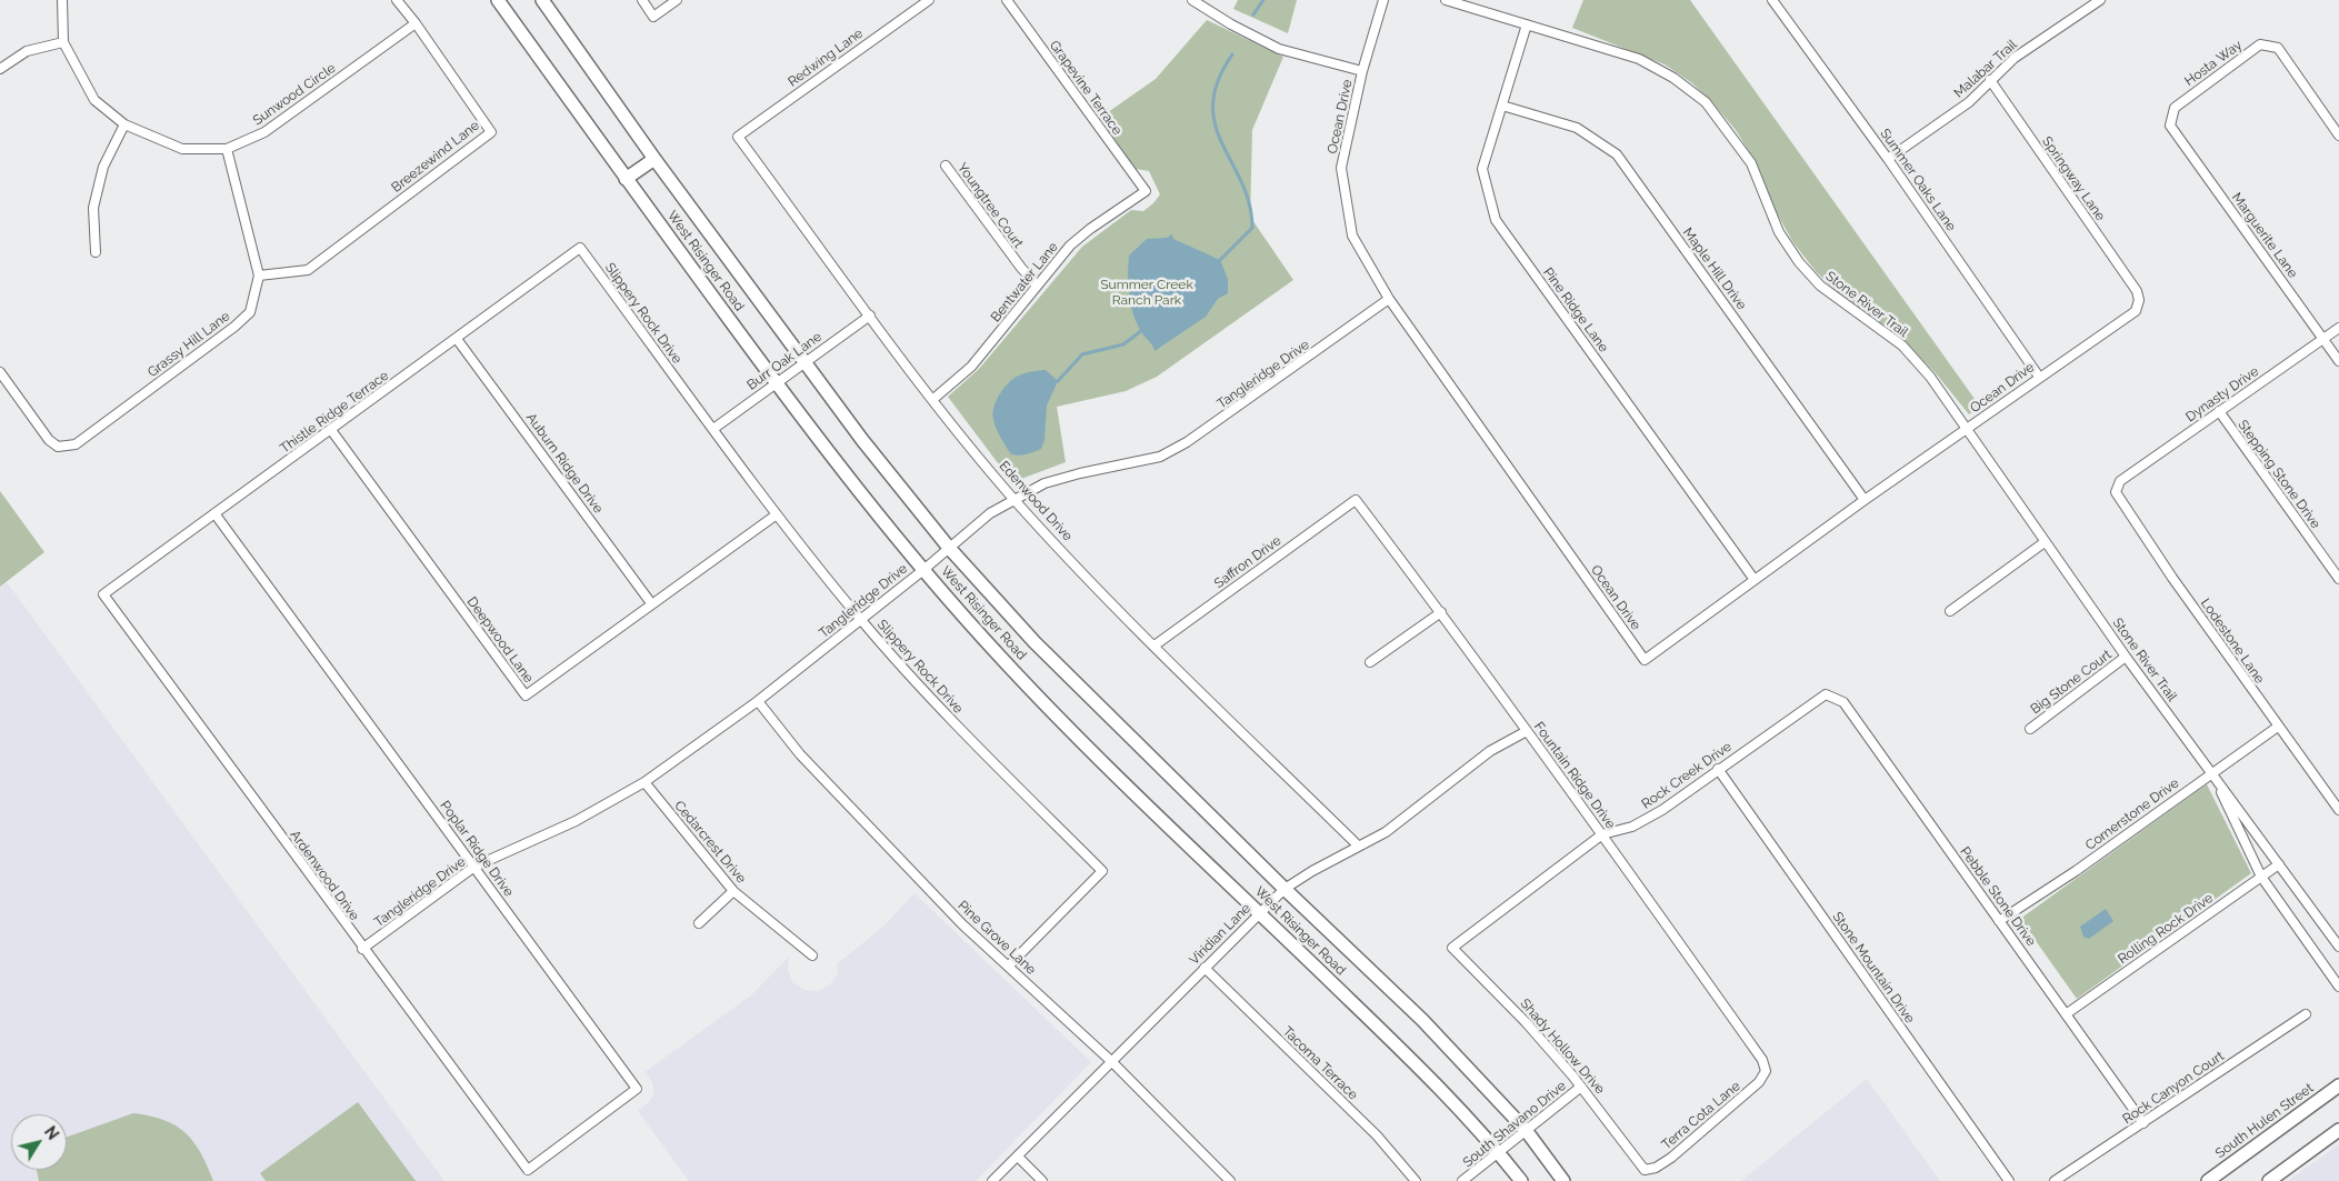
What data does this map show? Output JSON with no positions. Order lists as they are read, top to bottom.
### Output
{
  "streets": {
    "main road": ["West Risinger Road", "South Hulen Street"],
    "street": [
      "Redwing Lane",
      "Hosta Way",
      "Malabar Trail",
      "Grapevine Terrace",
      "Sunwood Circle",
      "Ocean Drive",
      "Breezewind Lane",
      "Springway Lane",
      "Summer Oaks Lane",
      "Youngtree Court",
      "Marguerite Lane",
      "Maple Hill Drive",
      "Bentwater Lane",
      "Stone River Trail",
      "Pine Ridge Lane",
      "Slippery Rock Drive",
      "Grassy Hill Lane",
      "Burr Oak Lane",
      "Tangleridge Drive",
      "Dynasty Drive",
      "Thistle Ridge Terrace",
      "Auburn Ridge Drive",
      "Stepping Stone Drive",
      "Edenwood Drive",
      "Saffron Drive",
      "Deepwood Lane",
      "Lodestone Lane",
      "Big Stone Court",
      "Fountain Ridge Drive",
      "Rock Creek Drive",
      "Cornerstone Drive",
      "Cedarcrest Drive",
      "Poplar Ridge Drive",
      "Ardenwood Drive",
      "Pebble Stone Drive",
      "Rolling Rock Drive",
      "Viridian Lane",
      "Pine Grove Lane",
      "Stone Mountain Drive",
      "Shady Hollow Drive",
      "Tacoma Terrace",
      "Rock Canyon Court",
      "Terra Cota Lane",
      "South Shavano Drive"
    ]
  },
  "crossings": [
    ["Redwing Lane", "Edenwood Drive"],
    ["Hosta Way", "Marguerite Lane"],
    ["Malabar Trail", "Springway Lane"],
    ["Malabar Trail", "Summer Oaks Lane"],
    ["Grapevine Terrace", "Bentwater Lane"],
    ["Sunwood Circle", "Breezewind Lane"],
    ["Sunwood Circle", "Grassy Hill Lane"],
    ["Ocean Drive", "Springway Lane"],
    ["Ocean Drive", "Summer Oaks Lane"],
    ["Ocean Drive", "Maple Hill Drive"],
    ["Ocean Drive", "Stone River Trail"],
    ["Ocean Drive", "Pine Ridge Lane"],
    ["Ocean Drive", "Tangleridge Drive"],
    ["Breezewind Lane", "Grassy Hill Lane"],
    ["Youngtree Court", "Bentwater Lane"],
    ["Marguerite Lane", "Dynasty Drive"],
    ["West Risinger Road", "Burr Oak Lane"],
    ["West Risinger Road", "Tangleridge Drive"],
    ["West Risinger Road", "Viridian Lane"],
    ["West Risinger Road", "South Shavano Drive"],
    ["Maple Hill Drive", "Pine Ridge Lane"],
    ["Bentwater Lane", "Edenwood Drive"],
    ["Stone River Trail", "Pine Ridge Lane"],
    ["Stone River Trail", "Big Stone Court"],
    ["Stone River Trail", "Cornerstone Drive"],
    ["Stone River Trail", "Rolling Rock Drive"],
    ["Slippery Rock Drive", "Burr Oak Lane"],
    ["Slippery Rock Drive", "Tangleridge Drive"],
    ["Slippery Rock Drive", "Thistle Ridge Terrace"],
    ["Slippery Rock Drive", "Deepwood Lane"],
    ["Slippery Rock Drive", "Pine Grove Lane"],
    ["Burr Oak Lane", "Edenwood Drive"],
    ["Tangleridge Drive", "Edenwood Drive"],
    ["Tangleridge Drive", "Cedarcrest Drive"],
    ["Tangleridge Drive", "Poplar Ridge Drive"],
    ["Tangleridge Drive", "Ardenwood Drive"],
    ["Tangleridge Drive", "Pine Grove Lane"],
    ["Dynasty Drive", "Stepping Stone Drive"],
    ["Dynasty Drive", "Lodestone Lane"],
    ["Thistle Ridge Terrace", "Auburn Ridge Drive"],
    ["Thistle Ridge Terrace", "Deepwood Lane"],
    ["Thistle Ridge Terrace", "Poplar Ridge Drive"],
    ["Thistle Ridge Terrace", "Ardenwood Drive"],
    ["Auburn Ridge Drive", "Deepwood Lane"],
    ["Edenwood Drive", "Saffron Drive"],
    ["Edenwood Drive", "Viridian Lane"],
    ["Saffron Drive", "Fountain Ridge Drive"],
    ["Lodestone Lane", "Cornerstone Drive"],
    ["Fountain Ridge Drive", "Rock Creek Drive"],
    ["Fountain Ridge Drive", "Viridian Lane"],
    ["Fountain Ridge Drive", "Terra Cota Lane"],
    ["Rock Creek Drive", "Pebble Stone Drive"],
    ["Rock Creek Drive", "Stone Mountain Drive"],
    ["Rock Creek Drive", "Shady Hollow Drive"],
    ["Cornerstone Drive", "Pebble Stone Drive"],
    ["Poplar Ridge Drive", "Ardenwood Drive"],
    ["Pebble Stone Drive", "Rolling Rock Drive"],
    ["Pebble Stone Drive", "Rock Canyon Court"],
    ["Viridian Lane", "Pine Grove Lane"],
    ["Viridian Lane", "Tacoma Terrace"],
    ["Shady Hollow Drive", "Terra Cota Lane"],
    ["Shady Hollow Drive", "South Shavano Drive"]
  ],
  "parks": ["Summer Creek Ranch Park"],
  "north": "top right"
}
